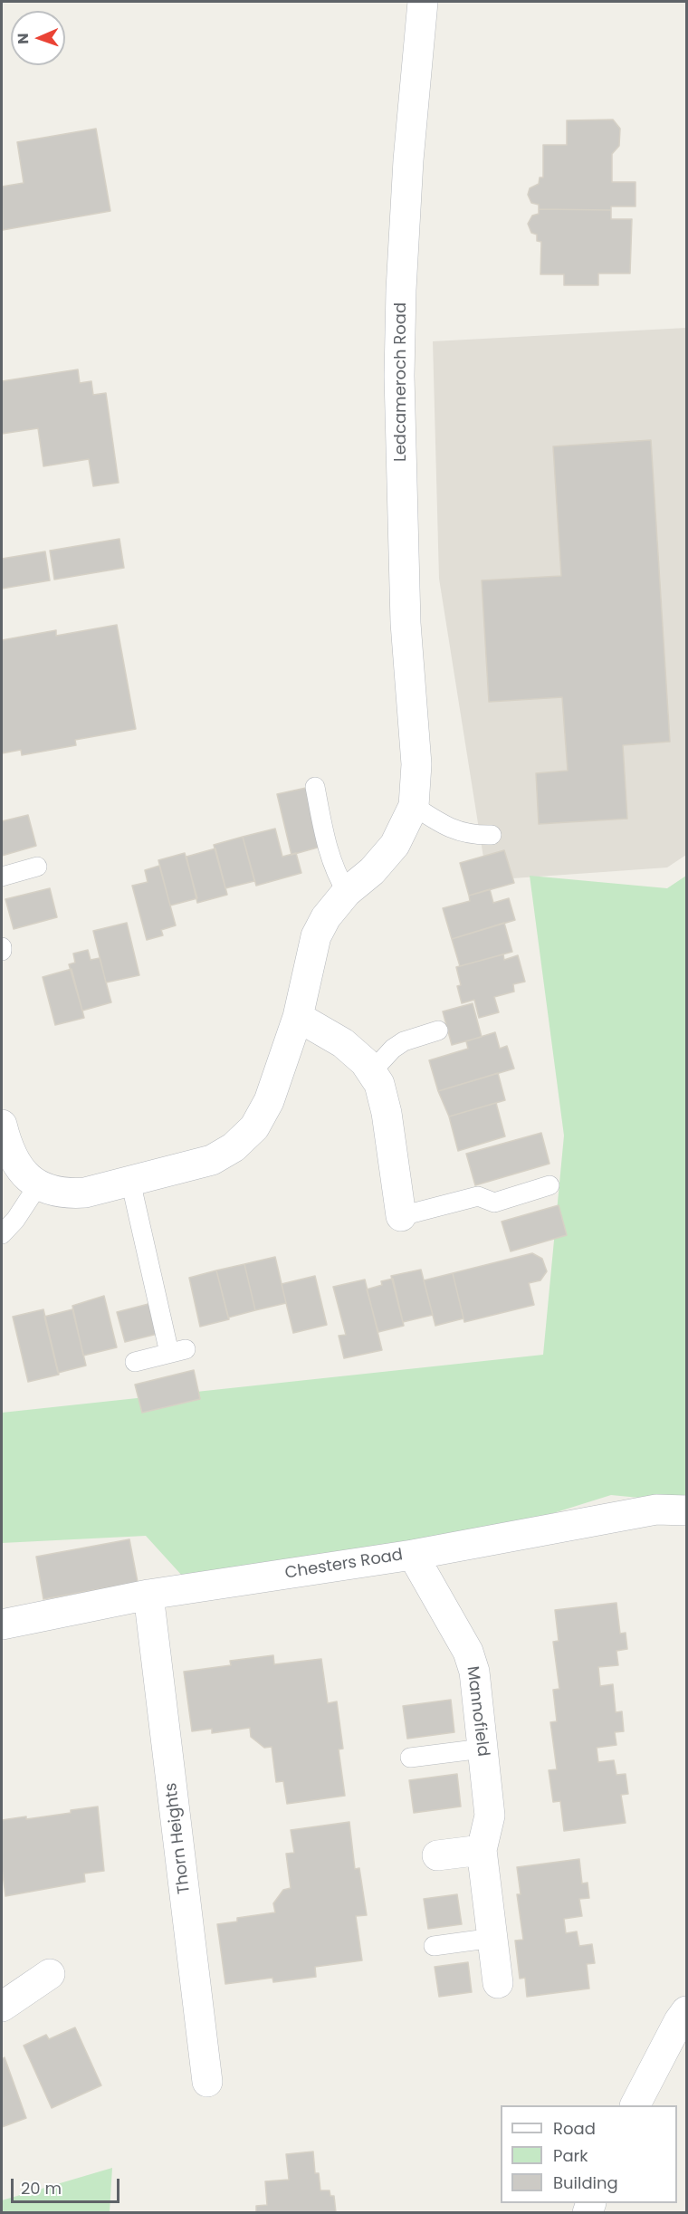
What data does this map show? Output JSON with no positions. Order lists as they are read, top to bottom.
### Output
{
  "streets": {
    "street": [
      "Ledcameroch Road",
      "Chesters Road",
      "Mannofield",
      "Thorn Heights"
    ]
  },
  "crossings": [
    ["Chesters Road", "Mannofield"],
    ["Chesters Road", "Thorn Heights"]
  ],
  "legend": ["Road", "Park", "Building"],
  "scale_bar": "20 m",
  "north": "left"
}
